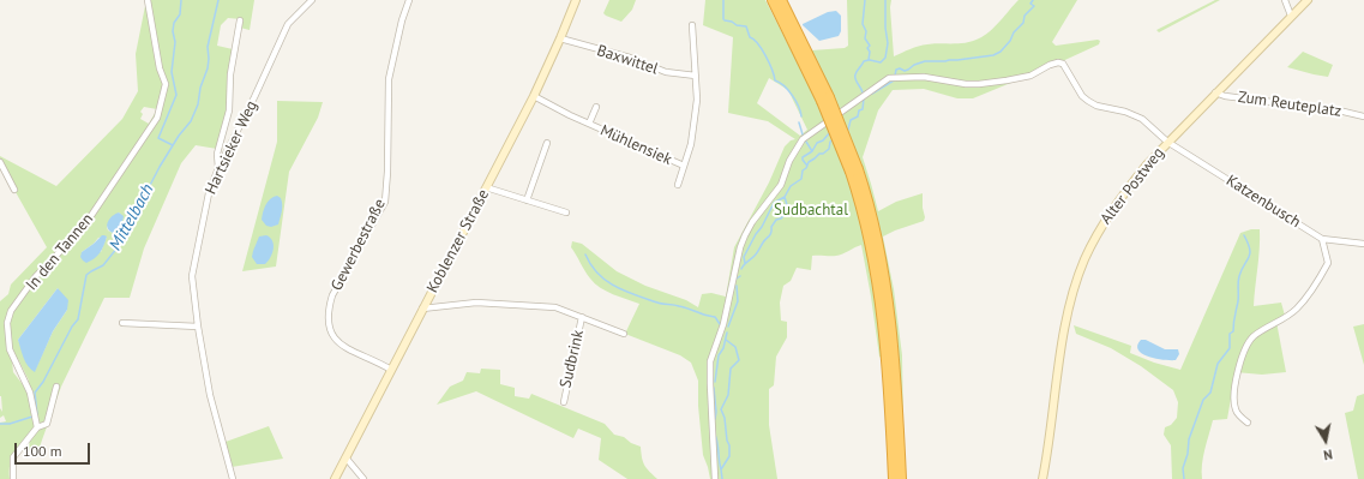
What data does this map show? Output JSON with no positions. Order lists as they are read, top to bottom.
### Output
{
  "streets": {
    "street": [
      "Baxwittel",
      "Zum Reuteplatz",
      "Mühlensiek",
      "Hartsieker Weg",
      "Alter Postweg",
      "Katzenbusch",
      "Koblenzer Straße",
      "Gewerbestraße",
      "In den Tannen",
      "Sudbrink"
    ]
  },
  "crossings": [
    ["Baxwittel", "Mühlensiek"],
    ["Baxwittel", "Koblenzer Straße"],
    ["Zum Reuteplatz", "Alter Postweg"],
    ["Mühlensiek", "Koblenzer Straße"],
    ["Alter Postweg", "Katzenbusch"],
    ["Koblenzer Straße", "Gewerbestraße"]
  ],
  "water": ["Mittelbach"],
  "parks": ["Sudbachtal"],
  "scale_bar": "100 m",
  "north": "bottom"
}
